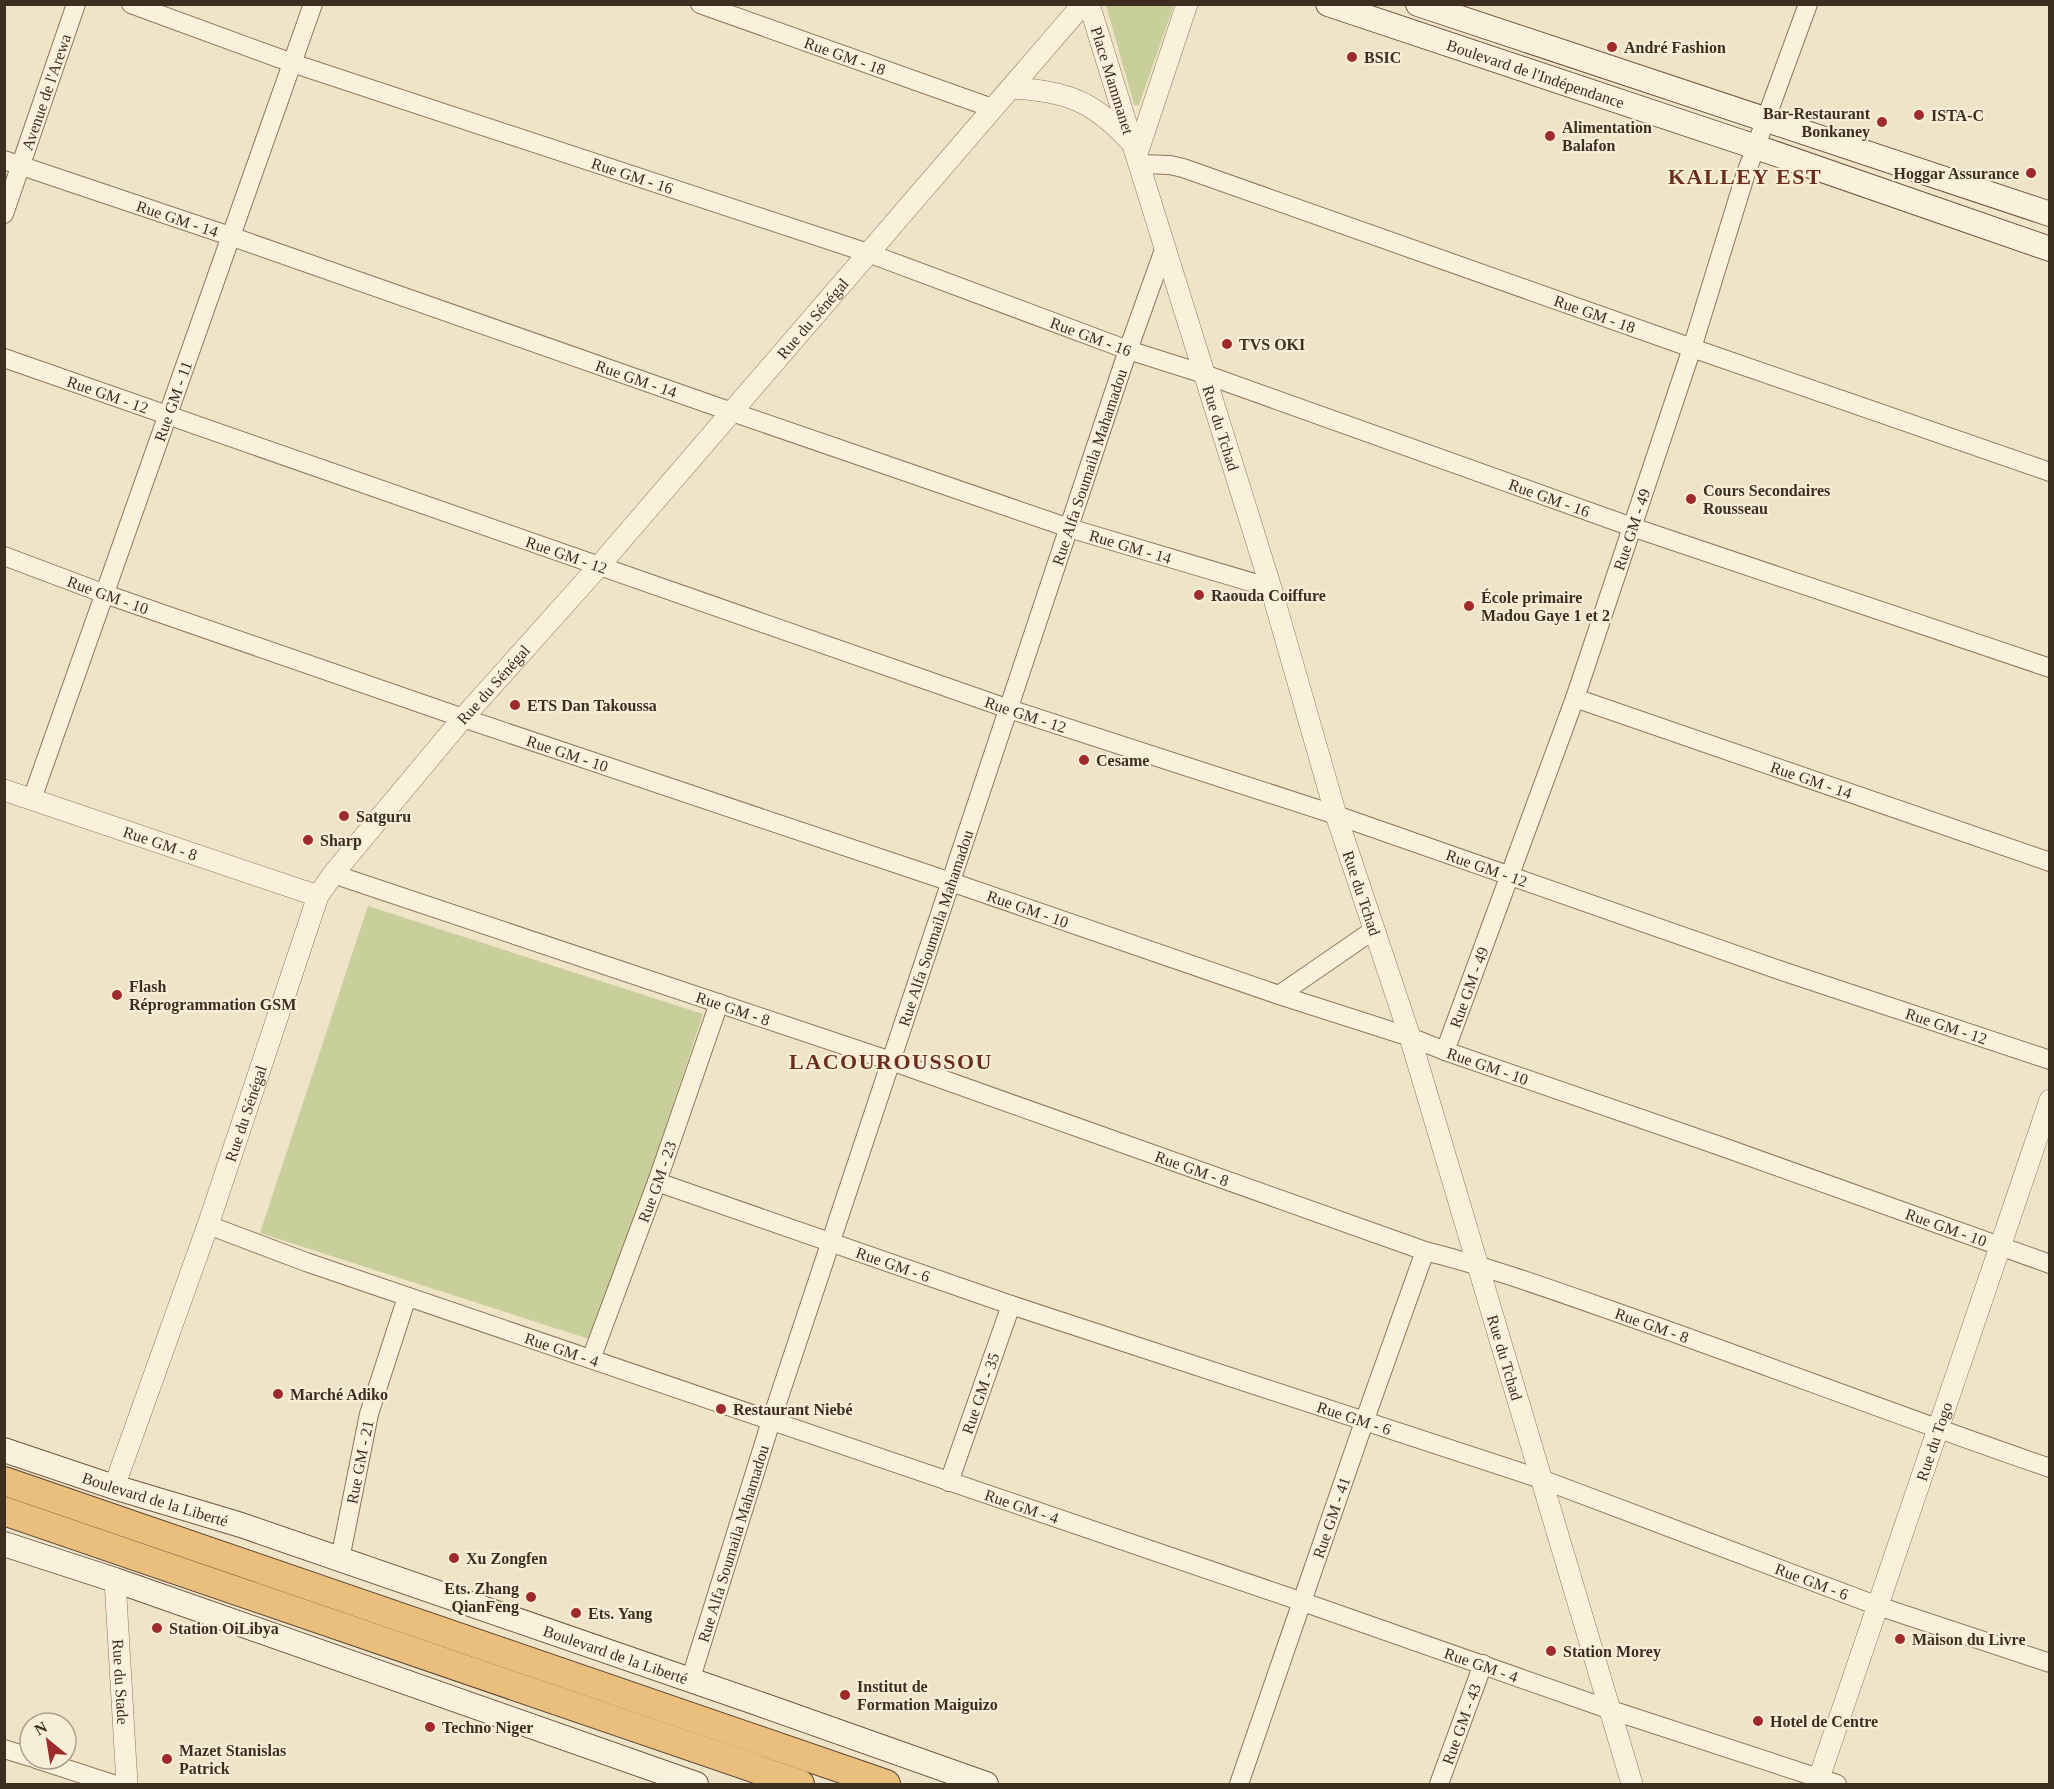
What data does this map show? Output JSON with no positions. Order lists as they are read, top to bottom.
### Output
{
  "streets": {
    "highway": ["Boulevard de la Liberté"],
    "main road": ["Boulevard de l'Indépendance"],
    "street": [
      "Rue GM - 18",
      "Place Mammanet",
      "Avenue de l'Arewa",
      "Rue GM - 16",
      "Rue GM - 14",
      "Rue du Sénégal",
      "Rue GM - 12",
      "Rue GM - 11",
      "Rue du Tchad",
      "Rue Alfa Soumaila Mahamadou",
      "Rue GM - 49",
      "Rue GM - 10",
      "Rue GM - 8",
      "Rue GM - 23",
      "Rue GM - 6",
      "Rue GM - 4",
      "Rue GM - 35",
      "Rue du Togo",
      "Rue GM - 21",
      "Rue GM - 41",
      "Rue du Stade",
      "Rue GM - 43"
    ]
  },
  "crossings": [
    ["Rue GM - 18", "Place Mammanet"],
    ["Rue GM - 18", "Rue du Sénégal"],
    ["Rue GM - 18", "Rue du Tchad"],
    ["Rue GM - 18", "Rue GM - 49"],
    ["Boulevard de l'Indépendance", "Rue GM - 49"],
    ["Place Mammanet", "Rue du Tchad"],
    ["Avenue de l'Arewa", "Rue GM - 14"],
    ["Rue GM - 16", "Rue du Sénégal"],
    ["Rue GM - 16", "Rue GM - 11"],
    ["Rue GM - 16", "Rue du Tchad"],
    ["Rue GM - 16", "Rue Alfa Soumaila Mahamadou"],
    ["Rue GM - 16", "Rue GM - 49"],
    ["Rue GM - 14", "Rue du Sénégal"],
    ["Rue GM - 14", "Rue GM - 11"],
    ["Rue GM - 14", "Rue du Tchad"],
    ["Rue GM - 14", "Rue Alfa Soumaila Mahamadou"],
    ["Rue GM - 14", "Rue GM - 49"],
    ["Rue du Sénégal", "Rue GM - 12"],
    ["Rue du Sénégal", "Rue GM - 10"],
    ["Rue du Sénégal", "Rue GM - 8"],
    ["Rue du Sénégal", "Rue GM - 4"],
    ["Rue du Sénégal", "Boulevard de la Liberté"],
    ["Rue GM - 12", "Rue GM - 11"],
    ["Rue GM - 12", "Rue du Tchad"],
    ["Rue GM - 12", "Rue Alfa Soumaila Mahamadou"],
    ["Rue GM - 12", "Rue GM - 49"],
    ["Rue GM - 11", "Rue GM - 10"],
    ["Rue GM - 11", "Rue GM - 8"],
    ["Rue du Tchad", "Rue Alfa Soumaila Mahamadou"],
    ["Rue du Tchad", "Rue GM - 10"],
    ["Rue du Tchad", "Rue GM - 8"],
    ["Rue du Tchad", "Rue GM - 6"],
    ["Rue du Tchad", "Rue GM - 4"],
    ["Rue Alfa Soumaila Mahamadou", "Rue GM - 10"],
    ["Rue Alfa Soumaila Mahamadou", "Rue GM - 8"],
    ["Rue Alfa Soumaila Mahamadou", "Rue GM - 6"],
    ["Rue Alfa Soumaila Mahamadou", "Rue GM - 4"],
    ["Rue Alfa Soumaila Mahamadou", "Boulevard de la Liberté"],
    ["Rue GM - 49", "Rue GM - 10"],
    ["Rue GM - 10", "Rue du Togo"],
    ["Rue GM - 8", "Rue GM - 23"],
    ["Rue GM - 8", "Rue du Togo"],
    ["Rue GM - 8", "Rue GM - 41"],
    ["Rue GM - 23", "Rue GM - 6"],
    ["Rue GM - 23", "Rue GM - 4"],
    ["Rue GM - 6", "Rue GM - 35"],
    ["Rue GM - 6", "Rue du Togo"],
    ["Rue GM - 6", "Rue GM - 41"],
    ["Rue GM - 4", "Rue GM - 35"],
    ["Rue GM - 4", "Rue du Togo"],
    ["Rue GM - 4", "Rue GM - 21"],
    ["Rue GM - 4", "Rue GM - 41"],
    ["Rue GM - 4", "Rue GM - 43"],
    ["Rue GM - 21", "Boulevard de la Liberté"]
  ],
  "districts": ["KALLEY EST", "LACOUROUSSOU"],
  "places": [
    "André Fashion",
    "BSIC",
    "ISTA-C",
    "Bar-Restaurant Bonkaney",
    "Alimentation Balafon",
    "Hoggar Assurance",
    "TVS OKI",
    "Cours Secondaires Rousseau",
    "Raouda Coiffure",
    "École primaire Madou Gaye 1 et 2",
    "ETS Dan Takoussa",
    "Cesame",
    "Satguru",
    "Sharp",
    "Flash Réprogrammation GSM",
    "Marché Adiko",
    "Restaurant Niebé",
    "Xu Zongfen",
    "Ets. Zhang QianFeng",
    "Ets. Yang",
    "Station OiLibya",
    "Maison du Livre",
    "Station Morey",
    "Institut de Formation Maiguizo",
    "Hotel de Centre",
    "Techno Niger",
    "Mazet Stanislas Patrick"
  ],
  "north": "top left"
}
